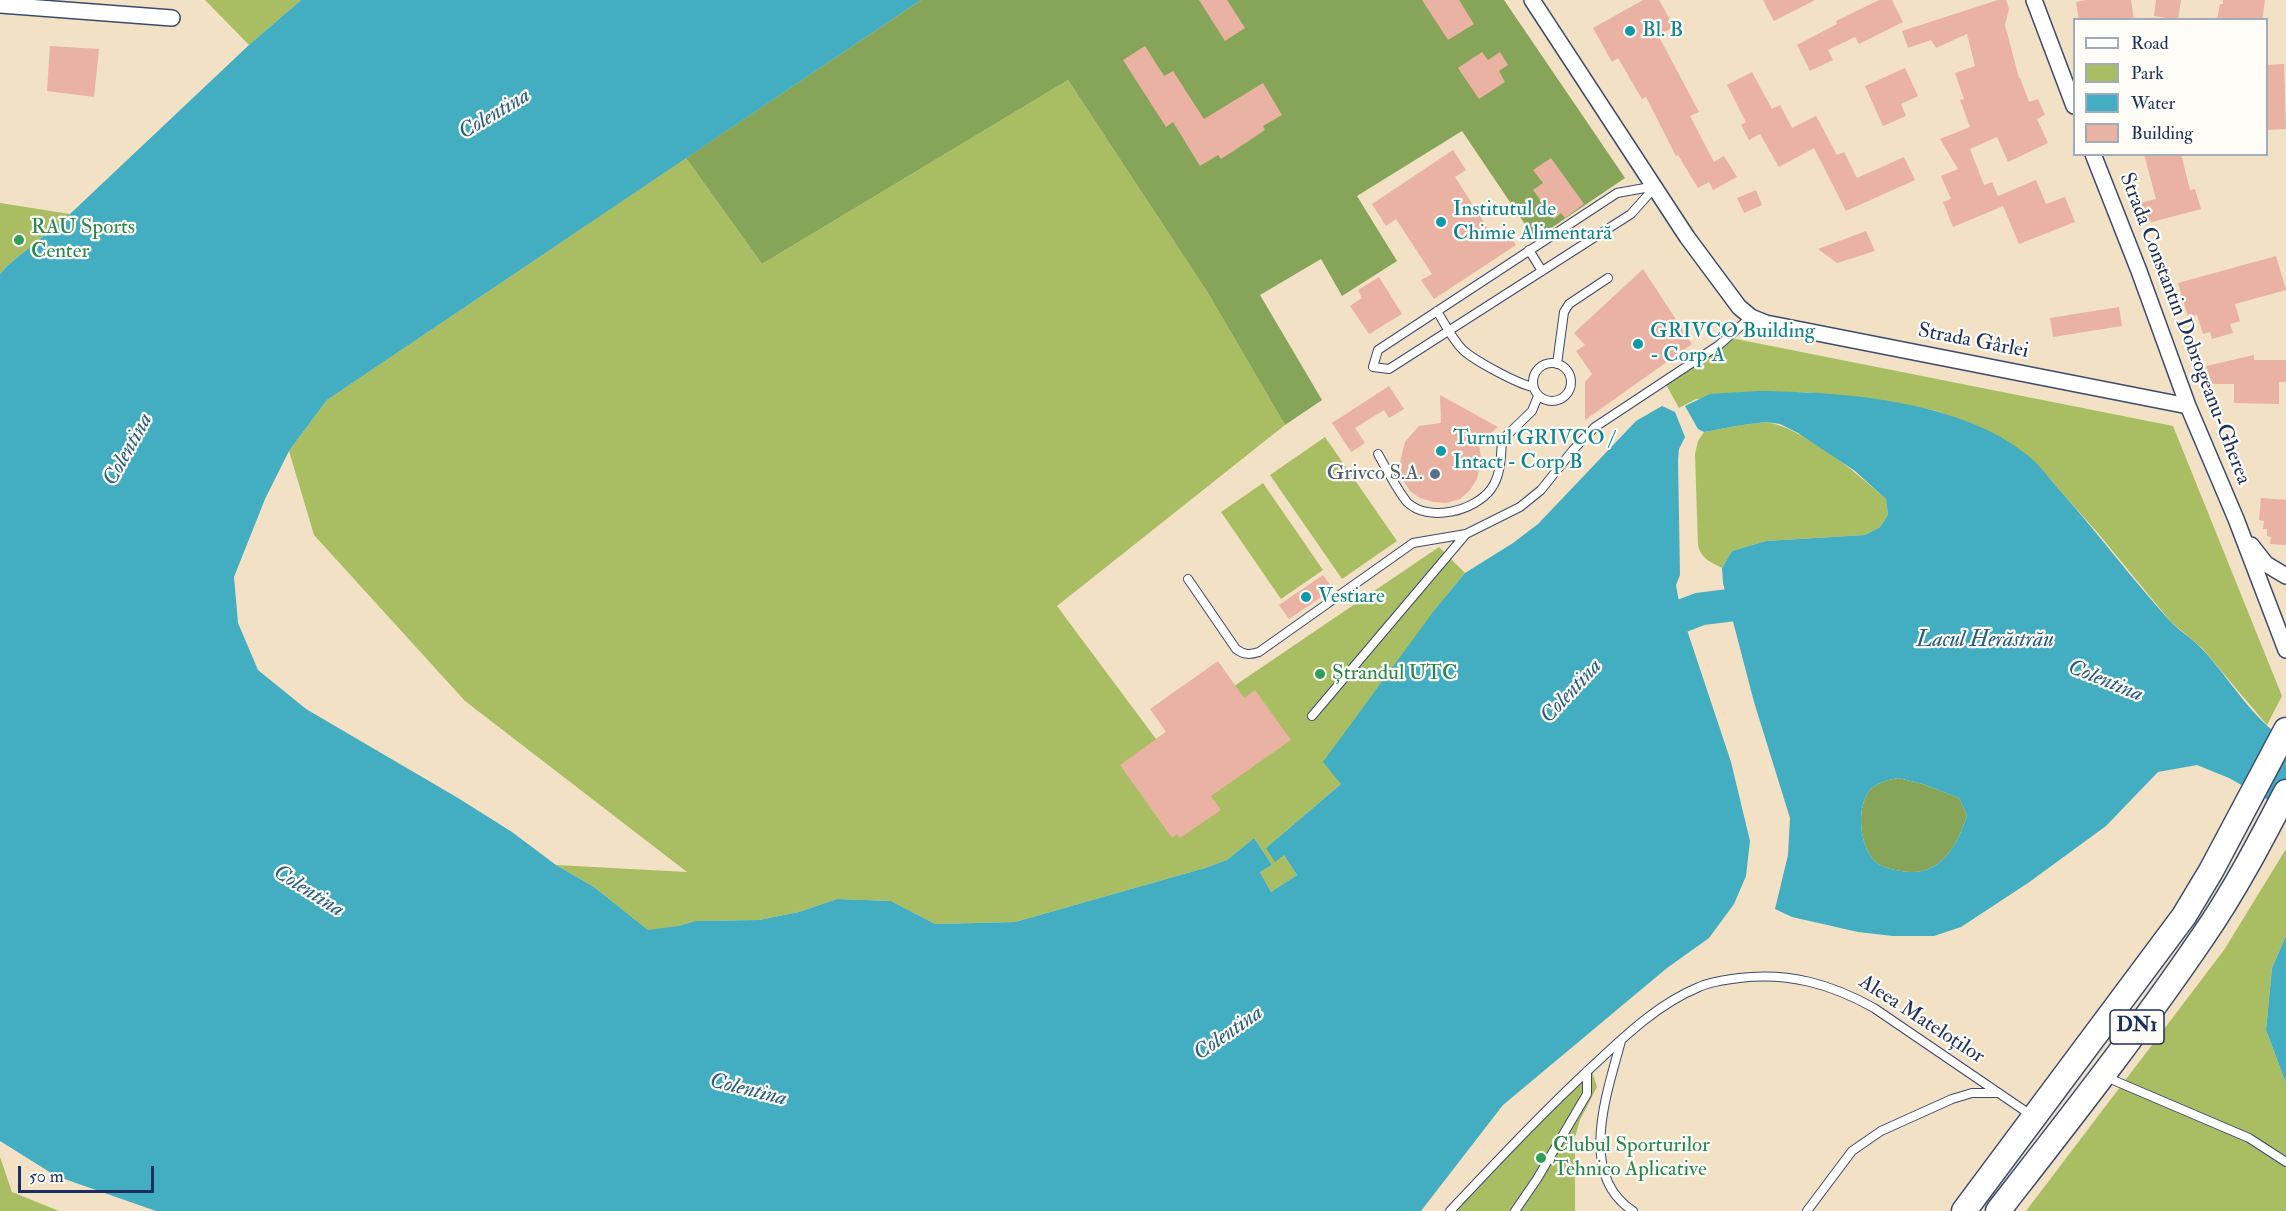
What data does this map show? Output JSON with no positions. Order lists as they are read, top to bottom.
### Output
{
  "streets": {
    "main road": ["DN1"],
    "street": ["Strada Constantin Dobrogeanu-Gherea", "Strada Gârlei"],
    "lane": ["Aleea Mateloților"]
  },
  "crossings": [
    ["Strada Constantin Dobrogeanu-Gherea", "Strada Gârlei"],
    ["Aleea Mateloților", "DN1"]
  ],
  "water": ["Colentina", "Lacul Herăstrău"],
  "places": [
    "Bl. B",
    "Institutul de Chimie Alimentară",
    "RAU Sports Center",
    "GRIVCO Building - Corp A",
    "Turnul GRIVCO / Intact - Corp B",
    "Grivco S.A.",
    "Vestiare",
    "Ștrandul UTC",
    "Clubul Sporturilor Tehnico Aplicative"
  ],
  "legend": [
    "Road",
    "Park",
    "Water",
    "Building"
  ],
  "scale_bar": "50 m"
}
